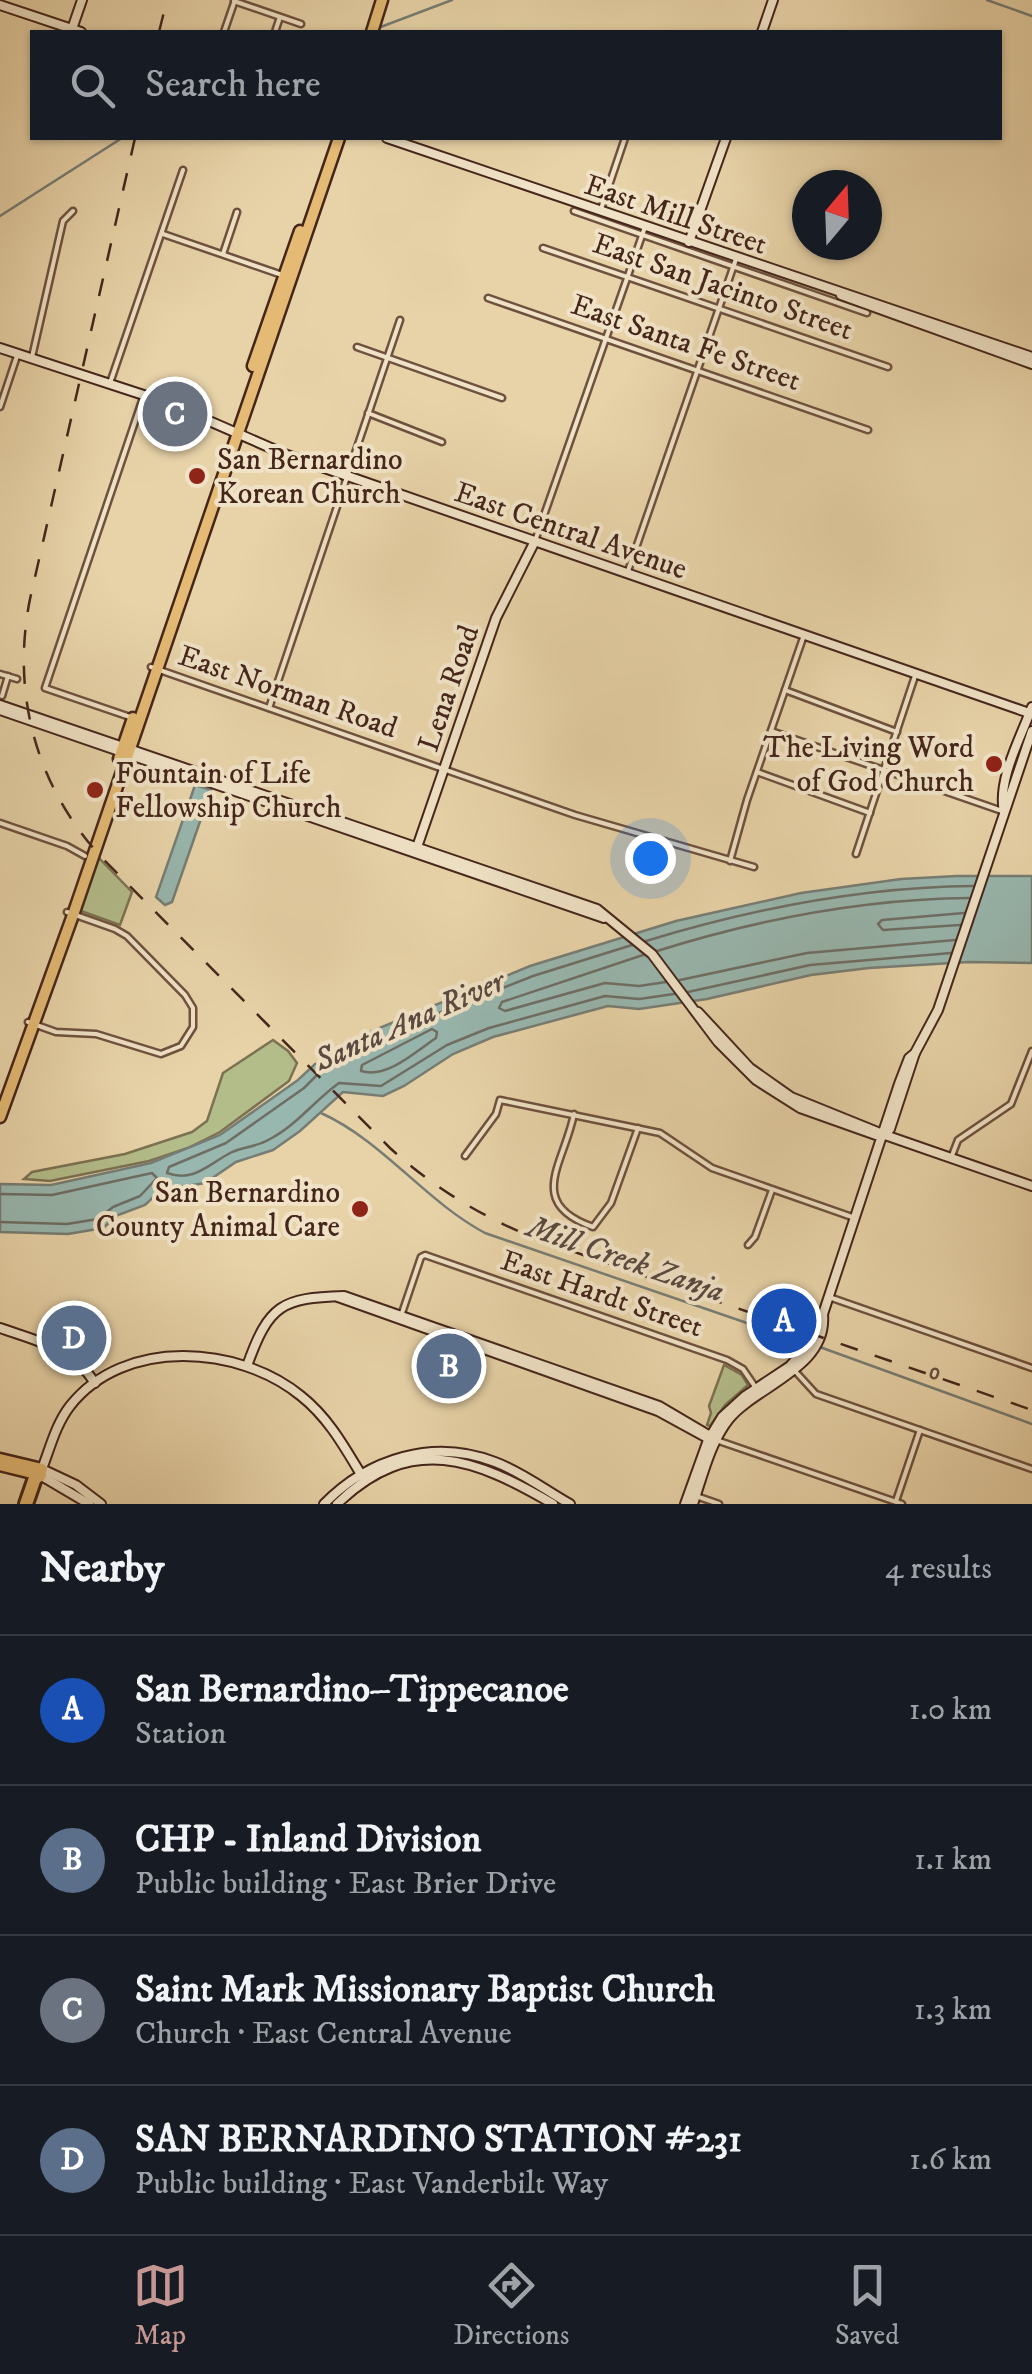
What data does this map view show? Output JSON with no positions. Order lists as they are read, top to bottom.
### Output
{
  "streets": {
    "main road": ["East Mill Street", "East Central Avenue", "Lena Road"],
    "street": [
      "East San Jacinto Street",
      "East Santa Fe Street",
      "East Norman Road",
      "East Hardt Street"
    ]
  },
  "crossings": [
    ["East Central Avenue", "Lena Road"],
    ["Lena Road", "East Norman Road"]
  ],
  "water": ["Santa Ana River", "Mill Creek Zanja"],
  "places": [
    "San Bernardino Korean Church",
    "The Living Word of God Church",
    "Fountain of Life Fellowship Church",
    "San Bernardino County Animal Care"
  ],
  "north": "top",
  "page": {
    "search": "Search here",
    "pins": [
      "C",
      "A",
      "D",
      "B"
    ],
    "heading": ["Nearby", "4 results"],
    "list": [
      {
        "mark": "A",
        "name": "San Bernardino–Tippecanoe",
        "note": "Station",
        "value": "1.0 km"
      },
      {
        "mark": "B",
        "name": "CHP - Inland Division",
        "note": "Public building · East Brier Drive",
        "value": "1.1 km"
      },
      {
        "mark": "C",
        "name": "Saint Mark Missionary Baptist Church",
        "note": "Church · East Central Avenue",
        "value": "1.3 km"
      },
      {
        "mark": "D",
        "name": "SAN BERNARDINO STATION #231",
        "note": "Public building · East Vanderbilt Way",
        "value": "1.6 km"
      }
    ],
    "nav": ["Map", "Directions", "Saved"]
  }
}
